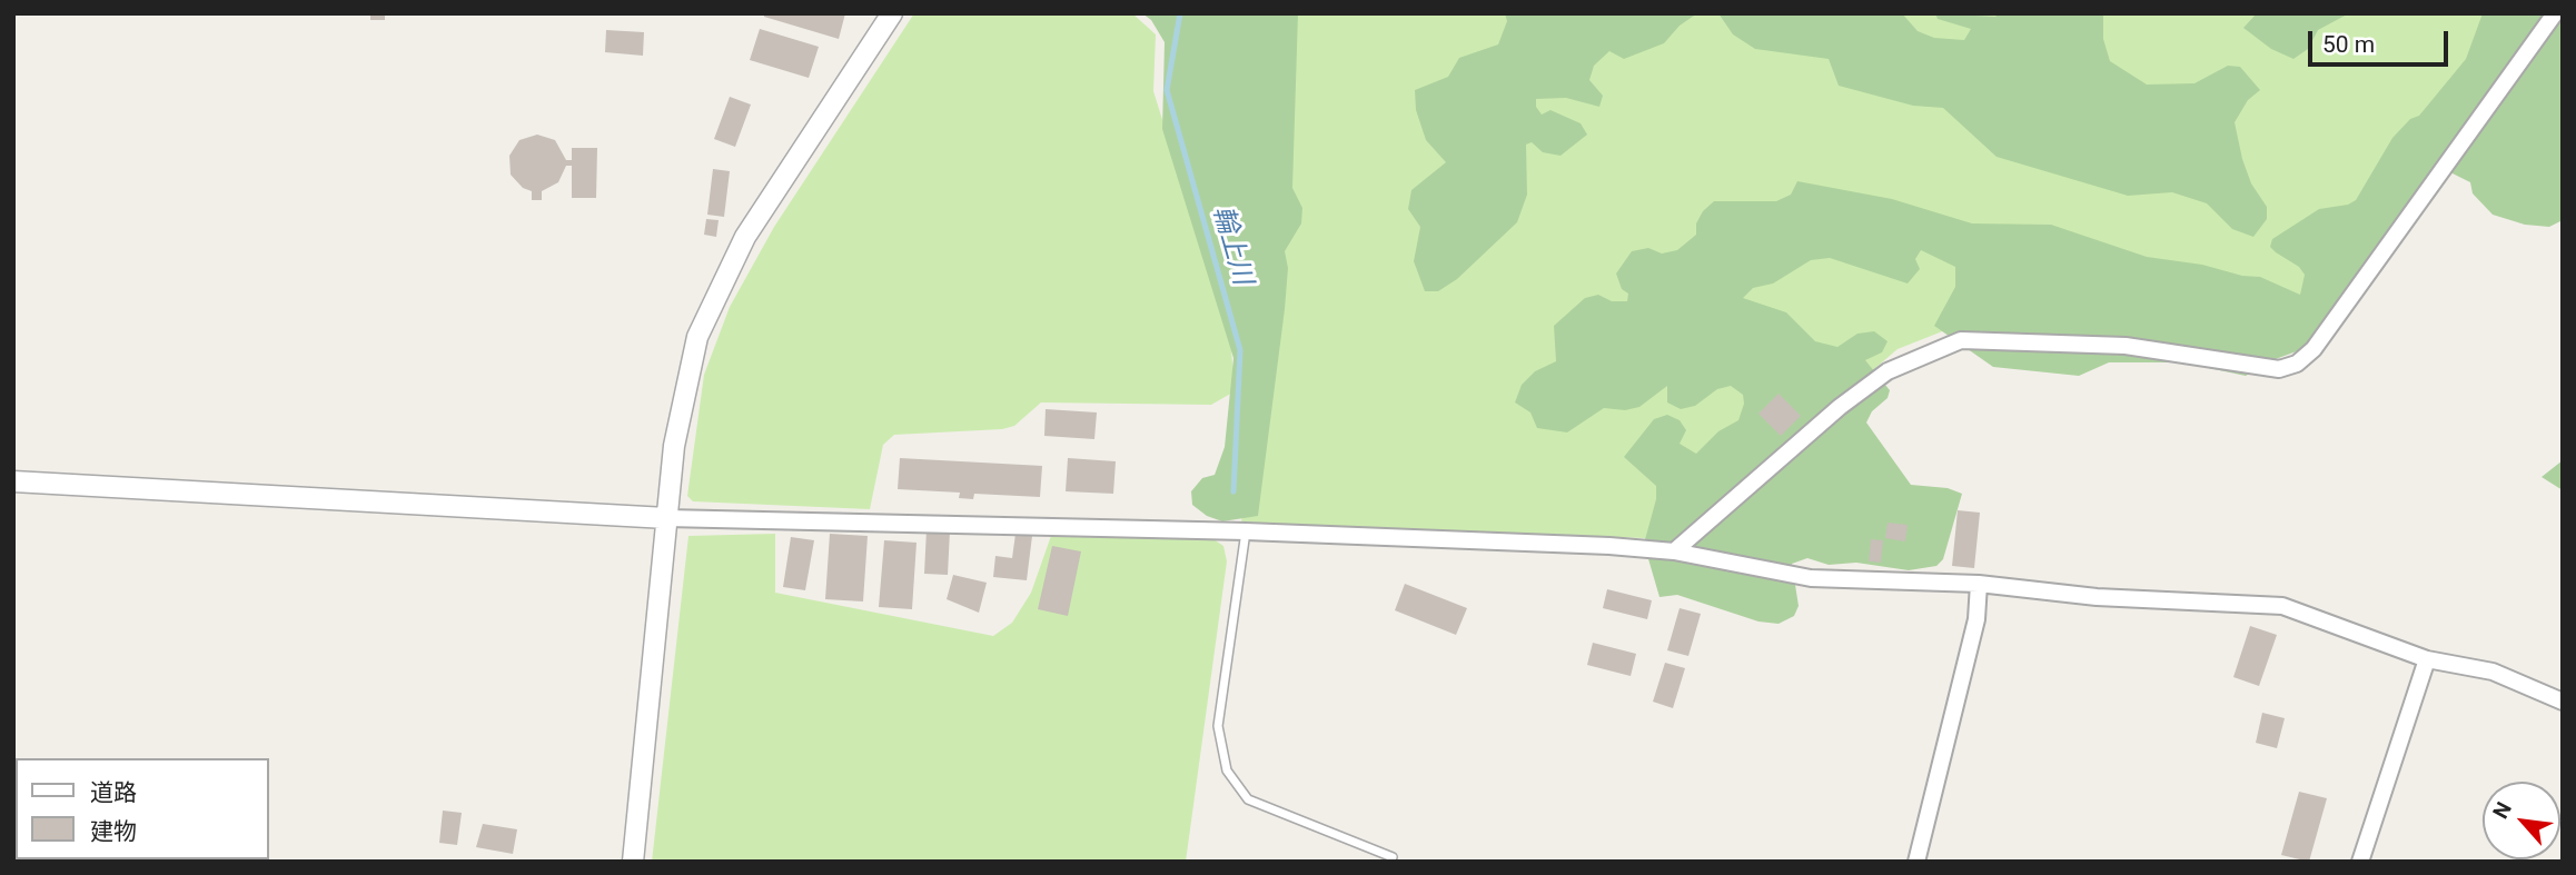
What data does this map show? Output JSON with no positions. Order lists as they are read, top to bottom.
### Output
{
  "water": ["輪上川"],
  "legend": ["道路", "建物"],
  "scale_bar": "50 m",
  "north": "top left"
}
